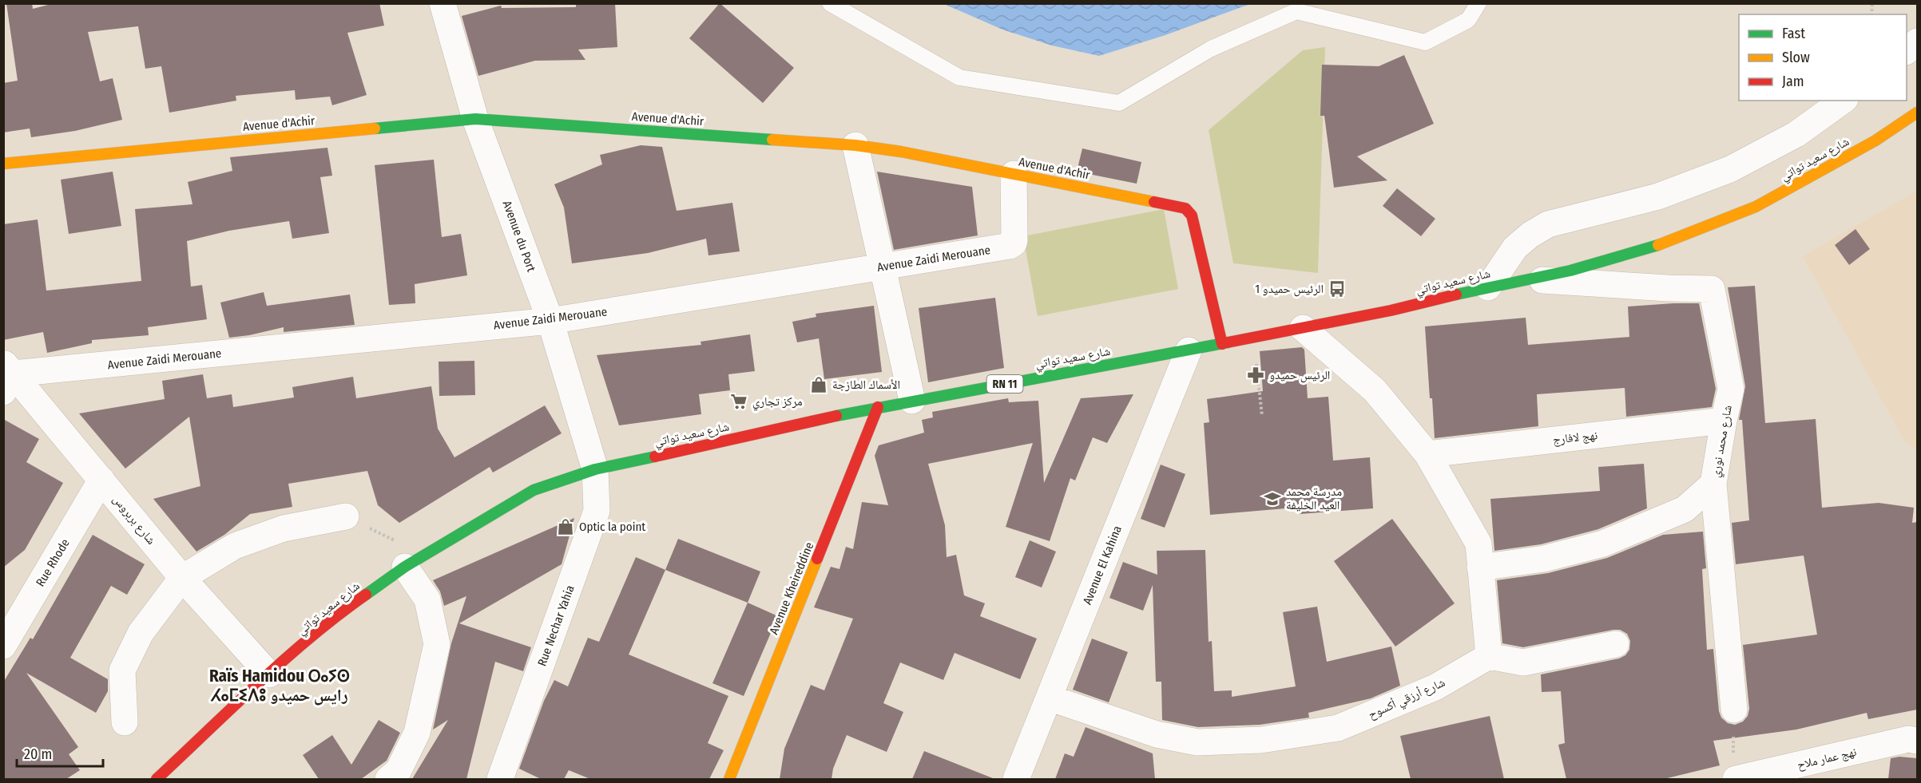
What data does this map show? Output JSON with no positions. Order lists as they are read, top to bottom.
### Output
{
  "streets": {
    "main road": [
      "Avenue d'Achir",
      "شارع سعيد تواتي",
      "RN 11",
      "Avenue Kheireddine"
    ],
    "street": [
      "Avenue du Port",
      "Avenue Zaidi Merouane",
      "نهج لافارج",
      "شارع محمد نوري",
      "شارع بربروس",
      "Rue Rhode",
      "Avenue El Kahina",
      "Rue Nechar Yahia",
      "شارع أرزقي أكسوح",
      "نهج عمار ملاح"
    ]
  },
  "crossings": [
    ["Avenue d'Achir", "شارع سعيد تواتي"],
    ["Avenue d'Achir", "Avenue du Port"],
    ["Avenue d'Achir", "Avenue Zaidi Merouane"],
    ["شارع سعيد تواتي", "Avenue du Port"],
    ["شارع سعيد تواتي", "شارع محمد نوري"],
    ["شارع سعيد تواتي", "شارع بربروس"],
    ["شارع سعيد تواتي", "Avenue El Kahina"],
    ["شارع سعيد تواتي", "Avenue Kheireddine"],
    ["شارع سعيد تواتي", "Rue Nechar Yahia"],
    ["Avenue du Port", "Avenue Zaidi Merouane"],
    ["Avenue du Port", "Rue Nechar Yahia"],
    ["Avenue Zaidi Merouane", "شارع بربروس"],
    ["نهج لافارج", "شارع محمد نوري"],
    ["شارع بربروس", "Rue Rhode"],
    ["Avenue El Kahina", "شارع أرزقي أكسوح"]
  ],
  "districts": ["Raïs Hamidou ⵔⴰⵢⵙ ⵃⴰⵎⵉⴷⵓ رایس حمیدو"],
  "places": {
    "bus stop": ["الرئيس حميدو 1"],
    "pharmacy": ["الرئيس حميدو"],
    "shop": ["الأسماك الطازجة", "Optic la point"],
    "supermarket": ["مركز تجاري"],
    "school or university": ["مدرسة محمد العيد الخليفة"]
  },
  "legend": ["Fast", "Slow", "Jam"],
  "scale_bar": "20 m"
}
